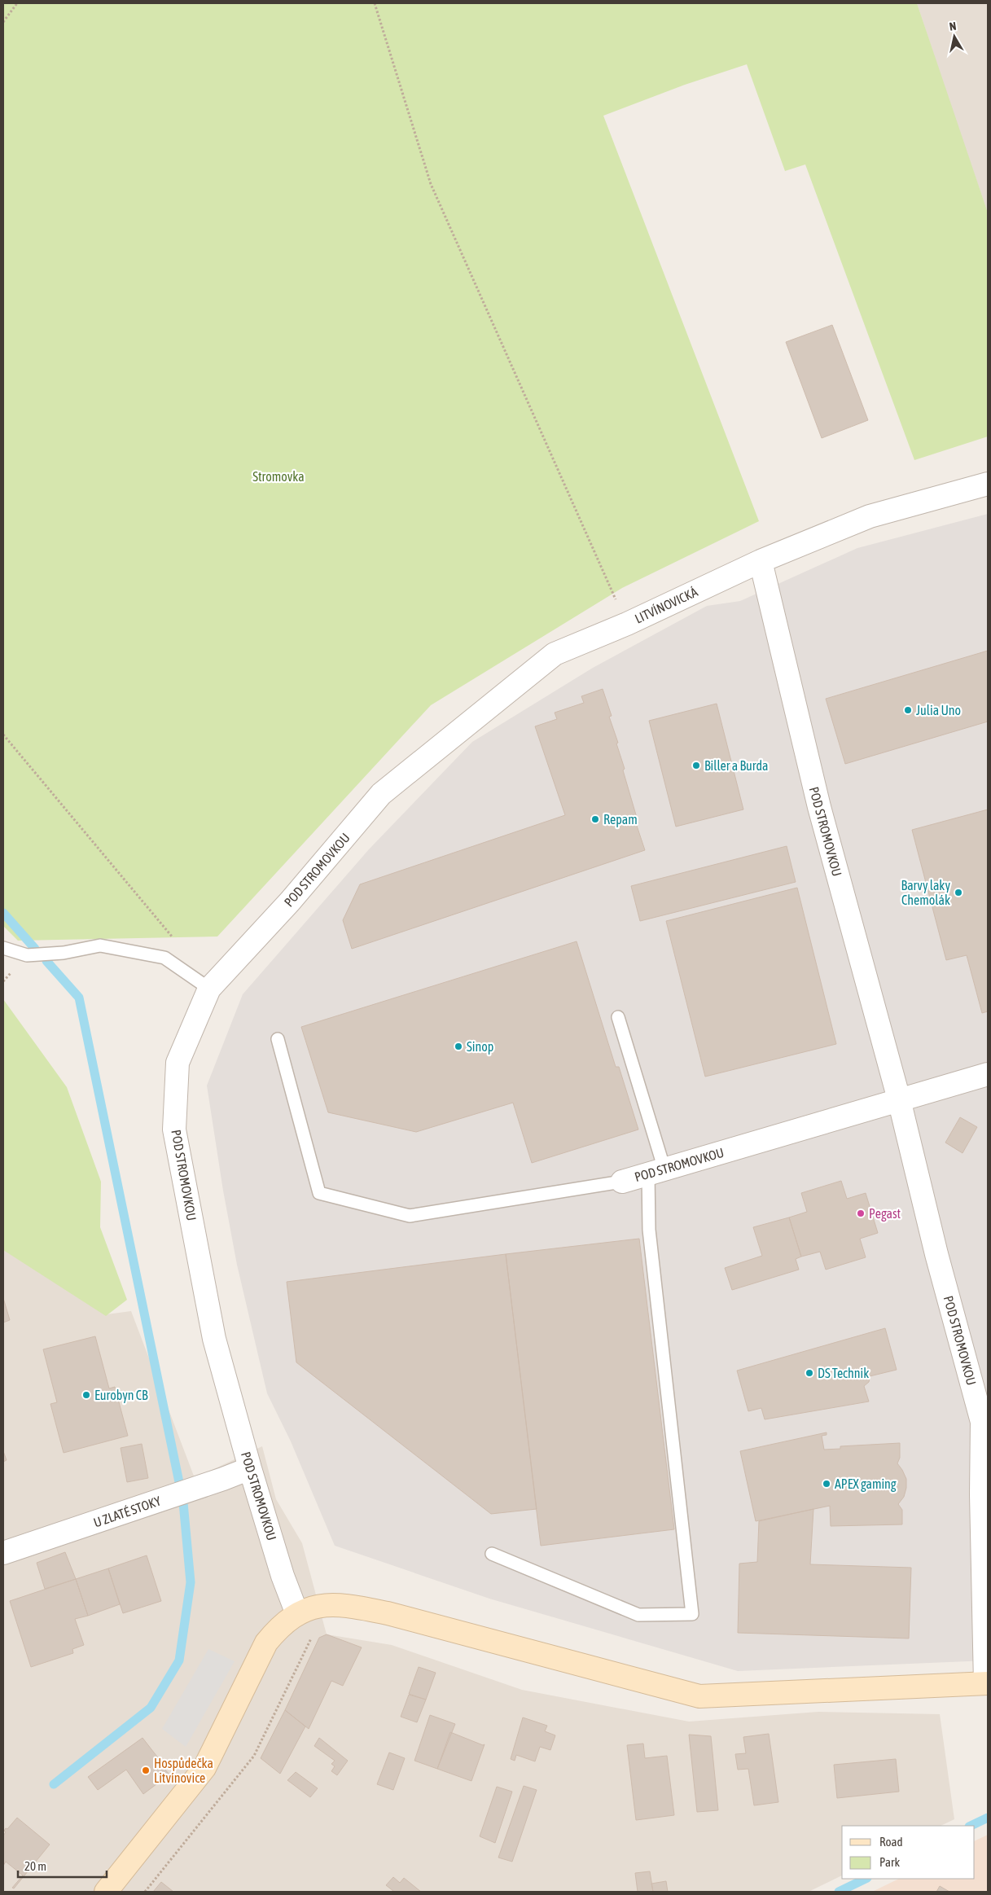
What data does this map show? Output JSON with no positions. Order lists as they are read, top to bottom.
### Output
{
  "streets": {
    "street": ["LITVÍNOVICKÁ", "POD STROMOVKOU", "U ZLATÉ STOKY"]
  },
  "crossings": [
    ["LITVÍNOVICKÁ", "POD STROMOVKOU"],
    ["POD STROMOVKOU", "U ZLATÉ STOKY"]
  ],
  "parks": ["Stromovka"],
  "places": [
    "Julia Uno",
    "Biller a Burda",
    "Repam",
    "Barvy laky Chemolák",
    "Sinop",
    "Pegast",
    "DS Technik",
    "Eurobyn CB",
    "APEX gaming",
    "Hospůdečka Litvínovice"
  ],
  "legend": ["Road", "Park"],
  "scale_bar": "20 m",
  "north": "top"
}
